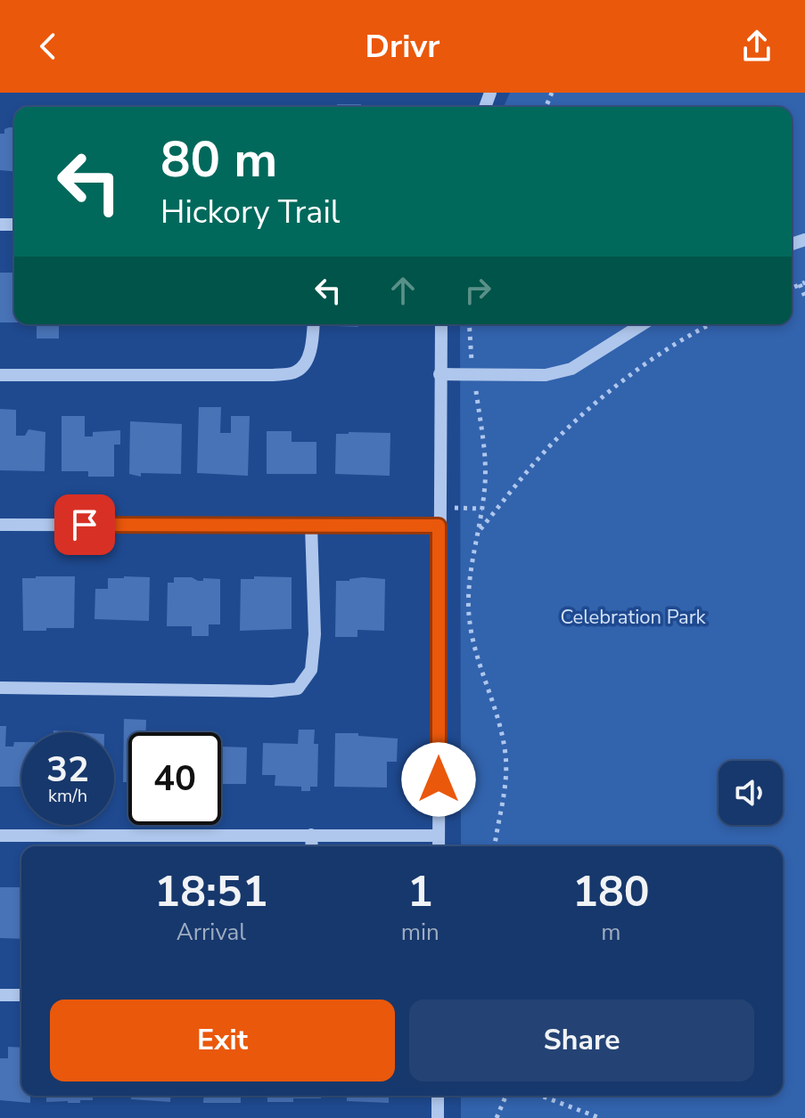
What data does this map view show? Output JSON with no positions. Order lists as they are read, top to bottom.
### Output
{
  "parks": ["Celebration Park"],
  "page": {
    "header": "Drivr",
    "turn": ["80 m", "Hickory Trail"],
    "speed": "32 km/h",
    "limit": "40",
    "eta": [
      "18:51",
      "Arrival",
      "1",
      "min",
      "180",
      "m"
    ],
    "buttons": ["Exit", "Share"]
  }
}
